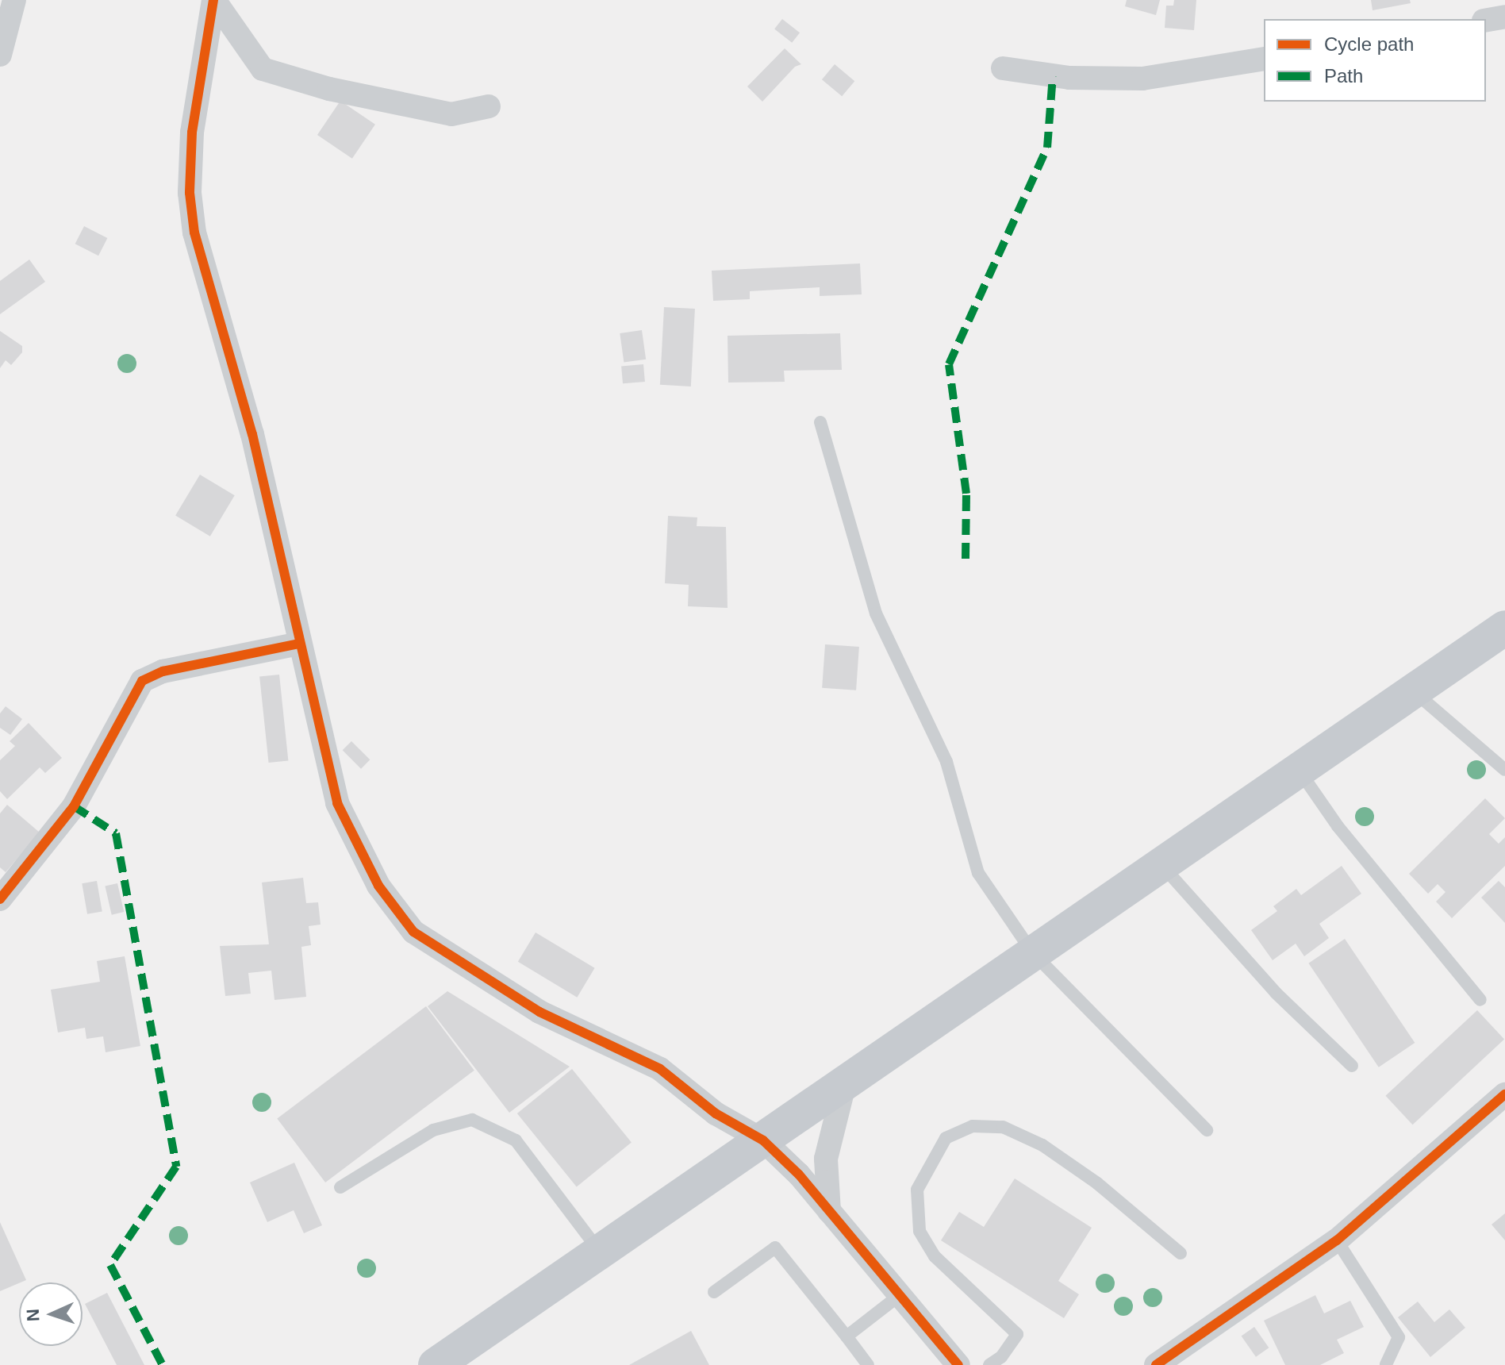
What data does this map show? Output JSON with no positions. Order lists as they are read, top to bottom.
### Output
{
  "legend": ["Cycle path", "Path"],
  "north": "left"
}
